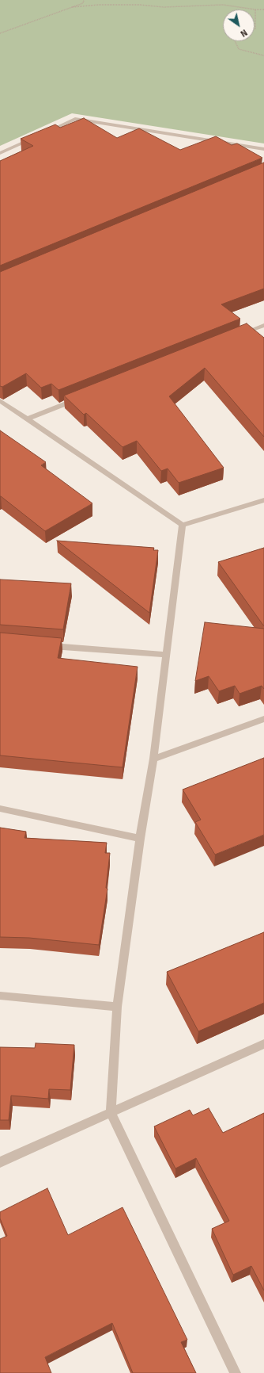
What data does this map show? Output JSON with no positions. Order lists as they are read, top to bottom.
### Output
{
  "north": "bottom right"
}
